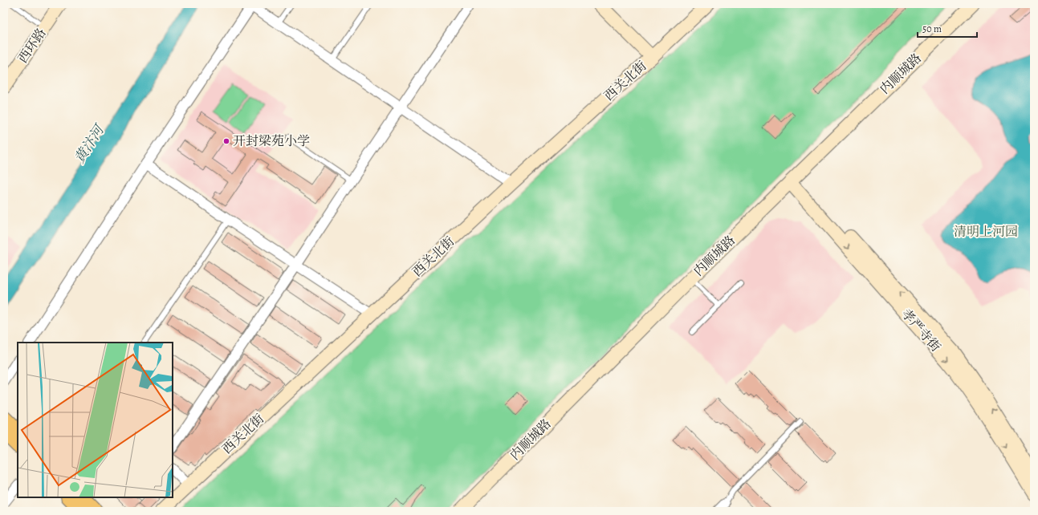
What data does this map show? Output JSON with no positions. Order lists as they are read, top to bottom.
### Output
{
  "streets": {
    "street": [
      "西环路",
      "内顺城路",
      "西关北街",
      "孝严寺街"
    ]
  },
  "crossings": [
    ["内顺城路", "孝严寺街"]
  ],
  "water": ["黄汴河"],
  "parks": ["清明上河园"],
  "places": ["开封梁苑小学"],
  "scale_bar": "50 m"
}
